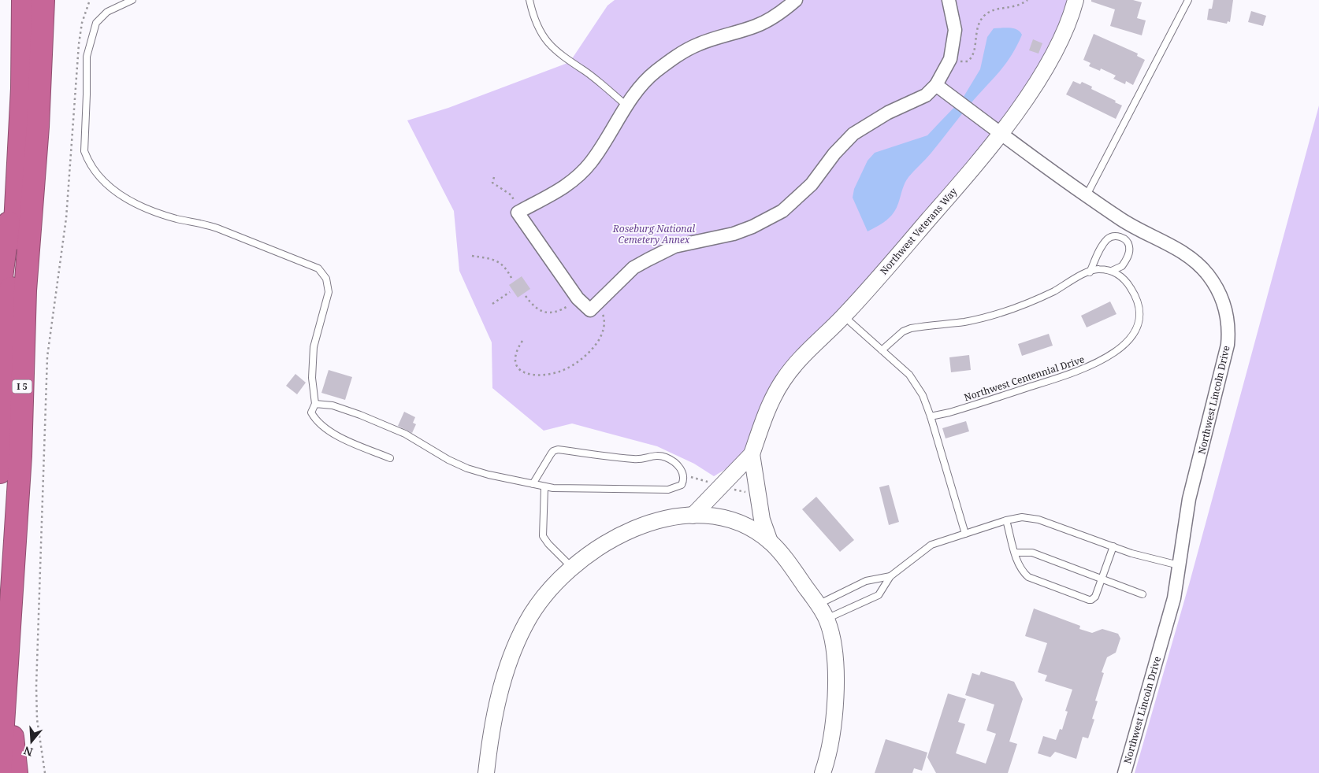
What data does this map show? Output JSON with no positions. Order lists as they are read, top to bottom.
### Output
{
  "streets": {
    "highway": ["I 5"],
    "street": ["Northwest Veterans Way", "Northwest Lincoln Drive"],
    "lane": ["Northwest Centennial Drive"]
  },
  "crossings": [
    ["Northwest Veterans Way", "Northwest Lincoln Drive"]
  ],
  "parks": ["Roseburg National Cemetery Annex"],
  "north": "bottom"
}
